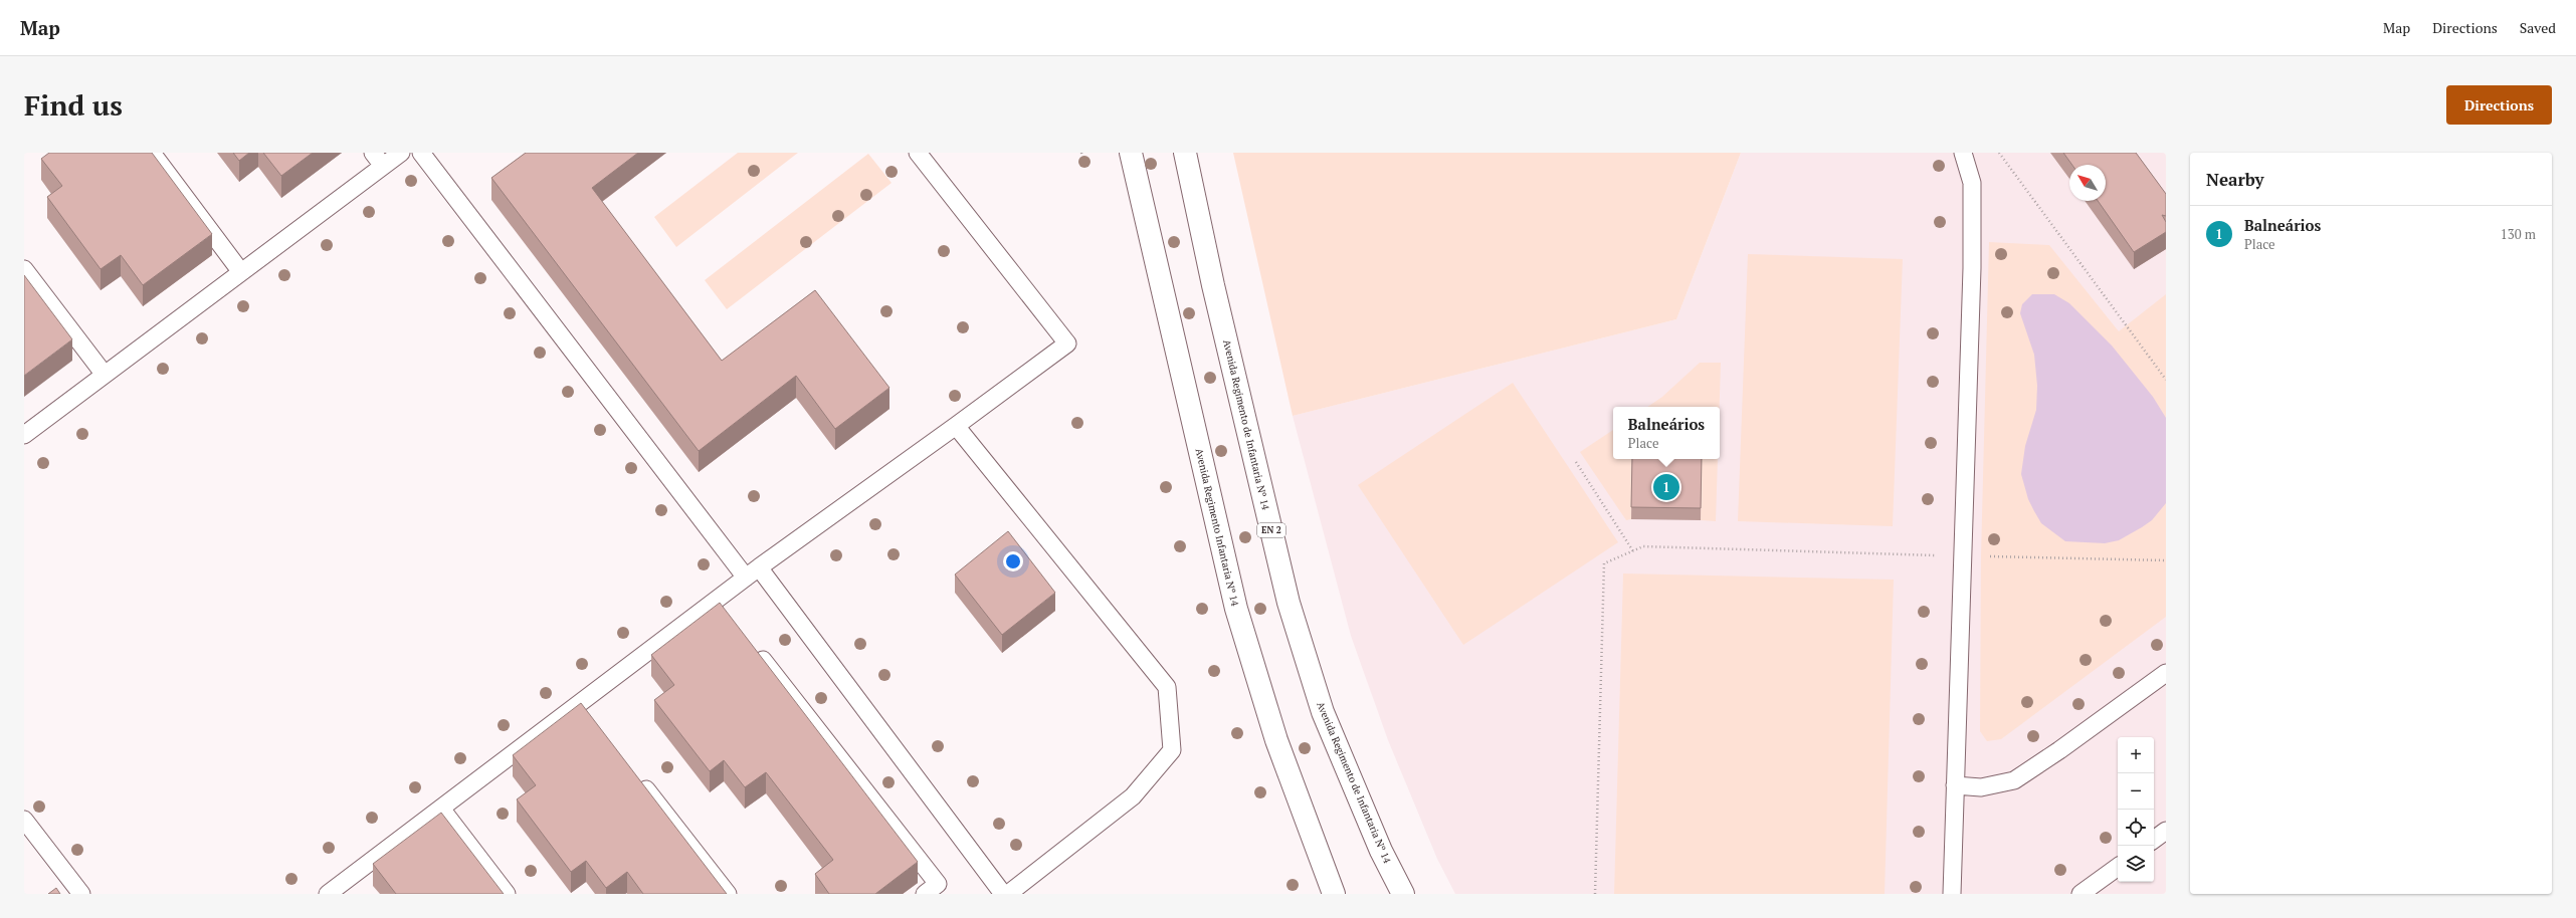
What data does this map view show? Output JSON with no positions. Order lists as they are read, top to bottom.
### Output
{
  "streets": {
    "main road": ["Avenida Regimento de Infantaria Nº 14", "Avenida Regimento Infantaria Nº 14", "EN 2"]
  },
  "north": "top left",
  "page": {
    "header": "Map",
    "nav": ["Map", "Directions", "Saved"],
    "buttons": "Directions",
    "title": "Find us",
    "heading": "Nearby",
    "list": [
      {
        "mark": "1",
        "name": "Balneários",
        "note": "Place",
        "value": "130 m"
      }
    ],
    "popup": ["Balneários", "Place"],
    "pins": "1",
    "map_buttons": ["+", "−"]
  }
}
